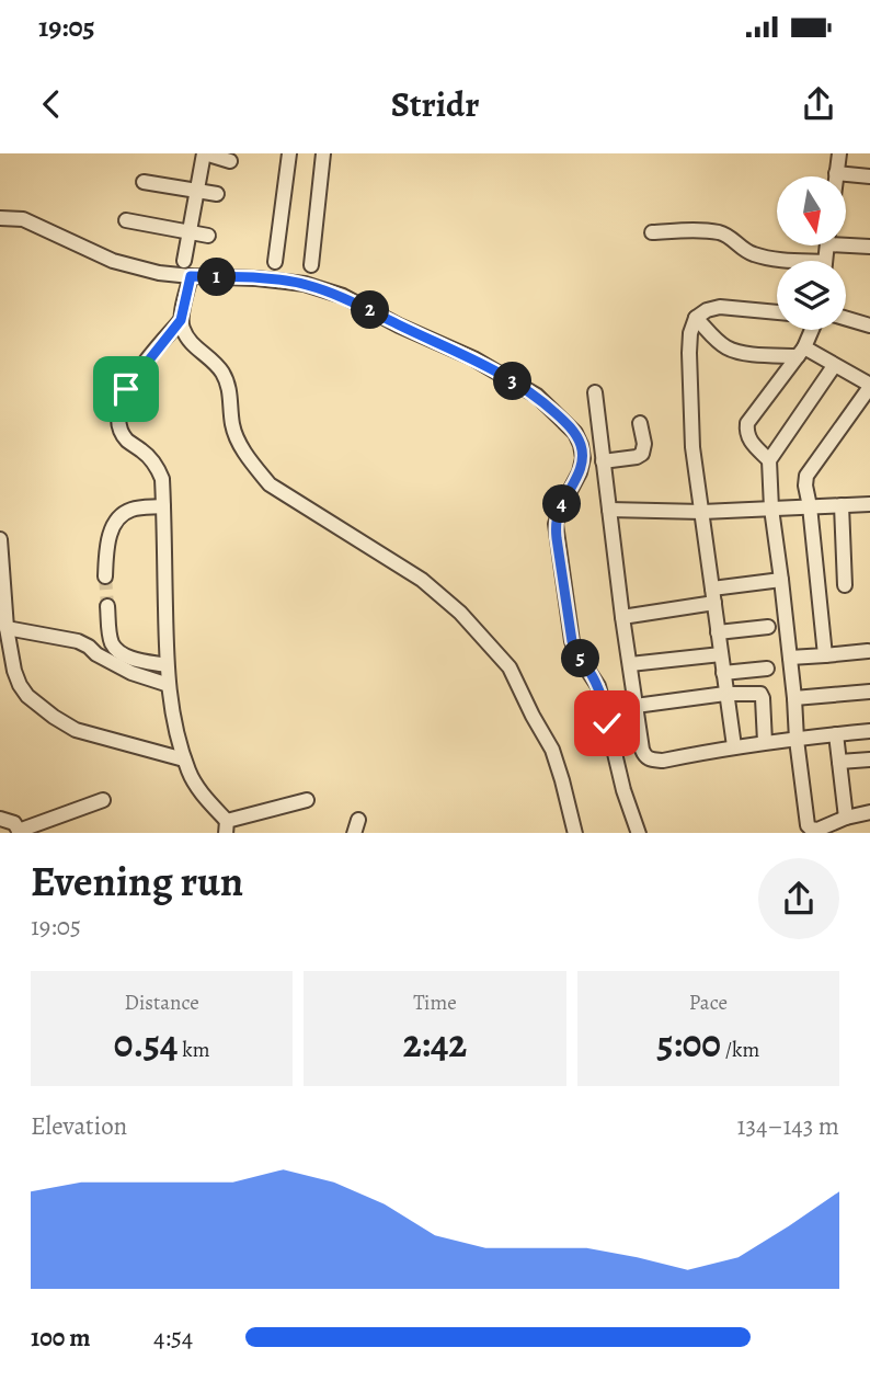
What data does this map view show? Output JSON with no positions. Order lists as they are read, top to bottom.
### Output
{
  "north": "bottom",
  "page": {
    "status": "19:05",
    "header": "Stridr",
    "pins": [
      "1",
      "2",
      "3",
      "4",
      "5"
    ],
    "heading": ["Evening run", "19:05"],
    "stats": [
      ["Distance", "0.54 km"],
      ["Time", "2:42"],
      ["Pace", "5:00 /km"]
    ],
    "chart": ["Elevation", "134–143 m"],
    "list": [
      {
        "name": "100 m",
        "note": "4:54"
      }
    ]
  }
}
